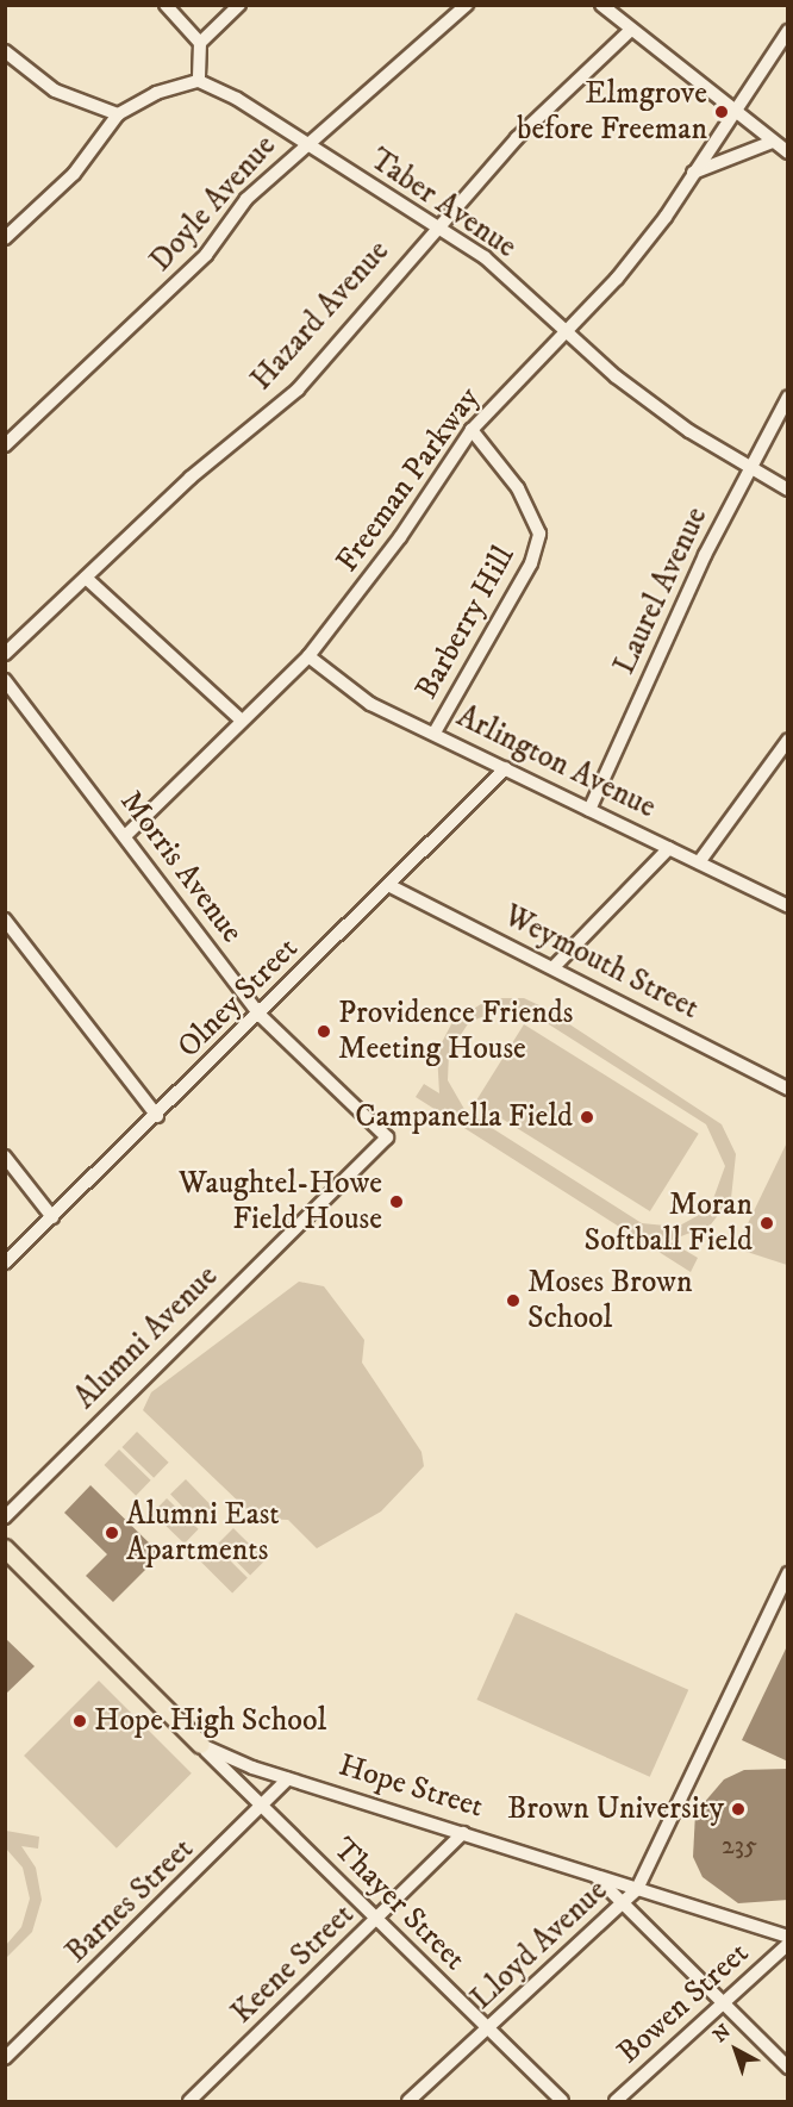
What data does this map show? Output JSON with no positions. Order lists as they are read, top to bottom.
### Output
{
  "streets": {
    "main road": ["Hope Street"],
    "street": [
      "Doyle Avenue",
      "Taber Avenue",
      "Hazard Avenue",
      "Freeman Parkway",
      "Laurel Avenue",
      "Barberry Hill",
      "Arlington Avenue",
      "Morris Avenue",
      "Weymouth Street",
      "Olney Street",
      "Alumni Avenue",
      "Barnes Street",
      "Thayer Street",
      "Lloyd Avenue",
      "Keene Street",
      "Bowen Street"
    ]
  },
  "crossings": [
    ["Doyle Avenue", "Taber Avenue"],
    ["Taber Avenue", "Hazard Avenue"],
    ["Taber Avenue", "Freeman Parkway"],
    ["Taber Avenue", "Laurel Avenue"],
    ["Freeman Parkway", "Barberry Hill"],
    ["Freeman Parkway", "Arlington Avenue"],
    ["Freeman Parkway", "Morris Avenue"],
    ["Laurel Avenue", "Arlington Avenue"],
    ["Barberry Hill", "Arlington Avenue"],
    ["Arlington Avenue", "Olney Street"],
    ["Morris Avenue", "Olney Street"],
    ["Morris Avenue", "Alumni Avenue"],
    ["Weymouth Street", "Olney Street"],
    ["Hope Street", "Barnes Street"],
    ["Hope Street", "Thayer Street"],
    ["Hope Street", "Lloyd Avenue"],
    ["Hope Street", "Keene Street"],
    ["Barnes Street", "Thayer Street"],
    ["Thayer Street", "Lloyd Avenue"],
    ["Thayer Street", "Keene Street"]
  ],
  "places": [
    "Elmgrove before Freeman",
    "Providence Friends Meeting House",
    "Campanella Field",
    "Waughtel-Howe Field House",
    "Moran Softball Field",
    "Moses Brown School",
    "Alumni East Apartments",
    "Hope High School",
    "Brown University"
  ],
  "house_numbers": ["235"],
  "north": "top left"
}
